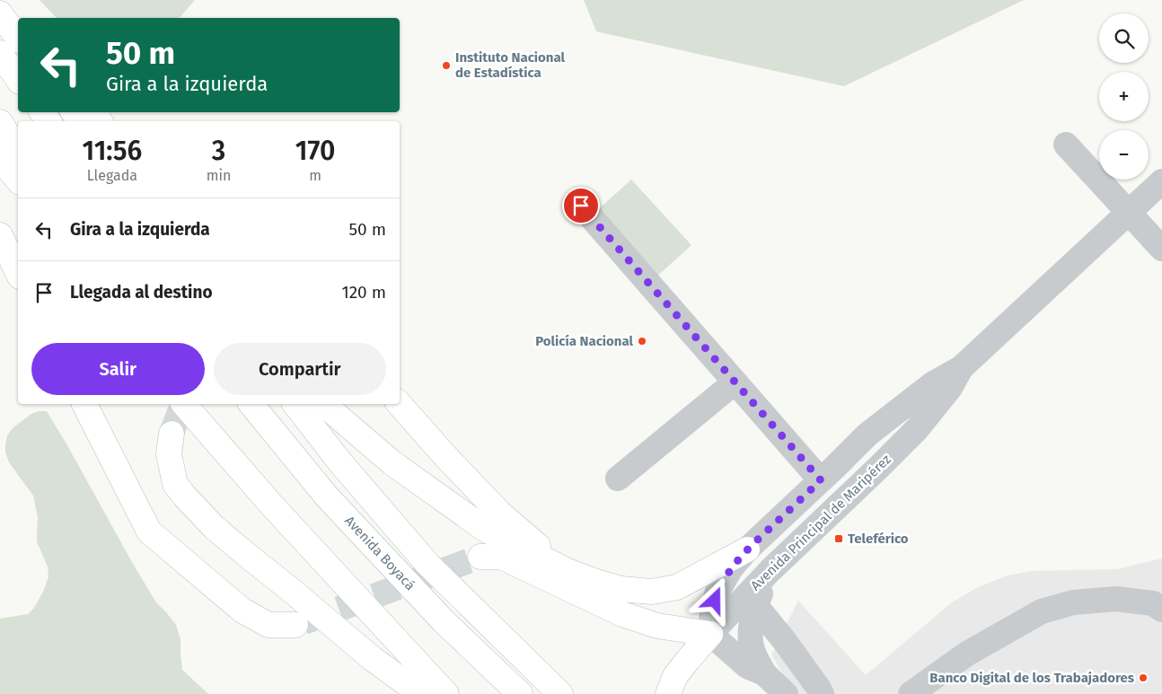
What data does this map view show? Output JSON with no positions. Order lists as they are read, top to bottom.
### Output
{
  "streets": {
    "highway": ["Avenida Boyacá"],
    "street": ["Avenida Principal de Maripérez"]
  },
  "places": {
    "other": ["Instituto Nacional de Estadística", "Policía Nacional", "Banco Digital de los Trabajadores"],
    "transit": ["Teleférico"]
  },
  "page": {
    "map_buttons": ["+", "−"],
    "turn": ["50 m", "Gira a la izquierda"],
    "eta": [
      "11:56",
      "Llegada",
      "3",
      "min",
      "170",
      "m"
    ],
    "list": [
      {
        "name": "Gira a la izquierda",
        "value": "50 m"
      },
      {
        "name": "Llegada al destino",
        "value": "120 m"
      }
    ],
    "buttons": ["Salir", "Compartir"]
  }
}
